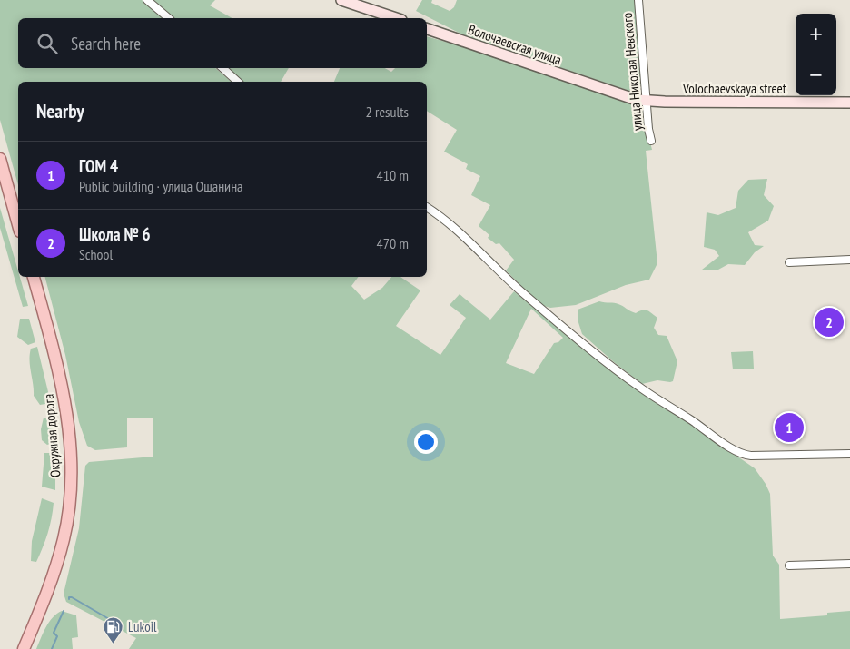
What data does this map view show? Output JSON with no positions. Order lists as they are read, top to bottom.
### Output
{
  "streets": {
    "main road": ["Окружная дорога"],
    "street": ["Волочаевская улица", "улица Николая Невского", "Volochaevskaya street"]
  },
  "crossings": [
    ["Волочаевская улица", "улица Николая Невского"],
    ["Волочаевская улица", "Volochaevskaya street"],
    ["улица Николая Невского", "Volochaevskaya street"]
  ],
  "places": {
    "fuel station": ["Lukoil"]
  },
  "page": {
    "map_buttons": ["+", "−"],
    "search": "Search here",
    "heading": ["Nearby", "2 results"],
    "list": [
      {
        "mark": "1",
        "name": "ГОМ 4",
        "note": "Public building · улица Ошанина",
        "value": "410 m"
      },
      {
        "mark": "2",
        "name": "Школа № 6",
        "note": "School",
        "value": "470 m"
      }
    ],
    "pins": ["2", "1"]
  }
}
